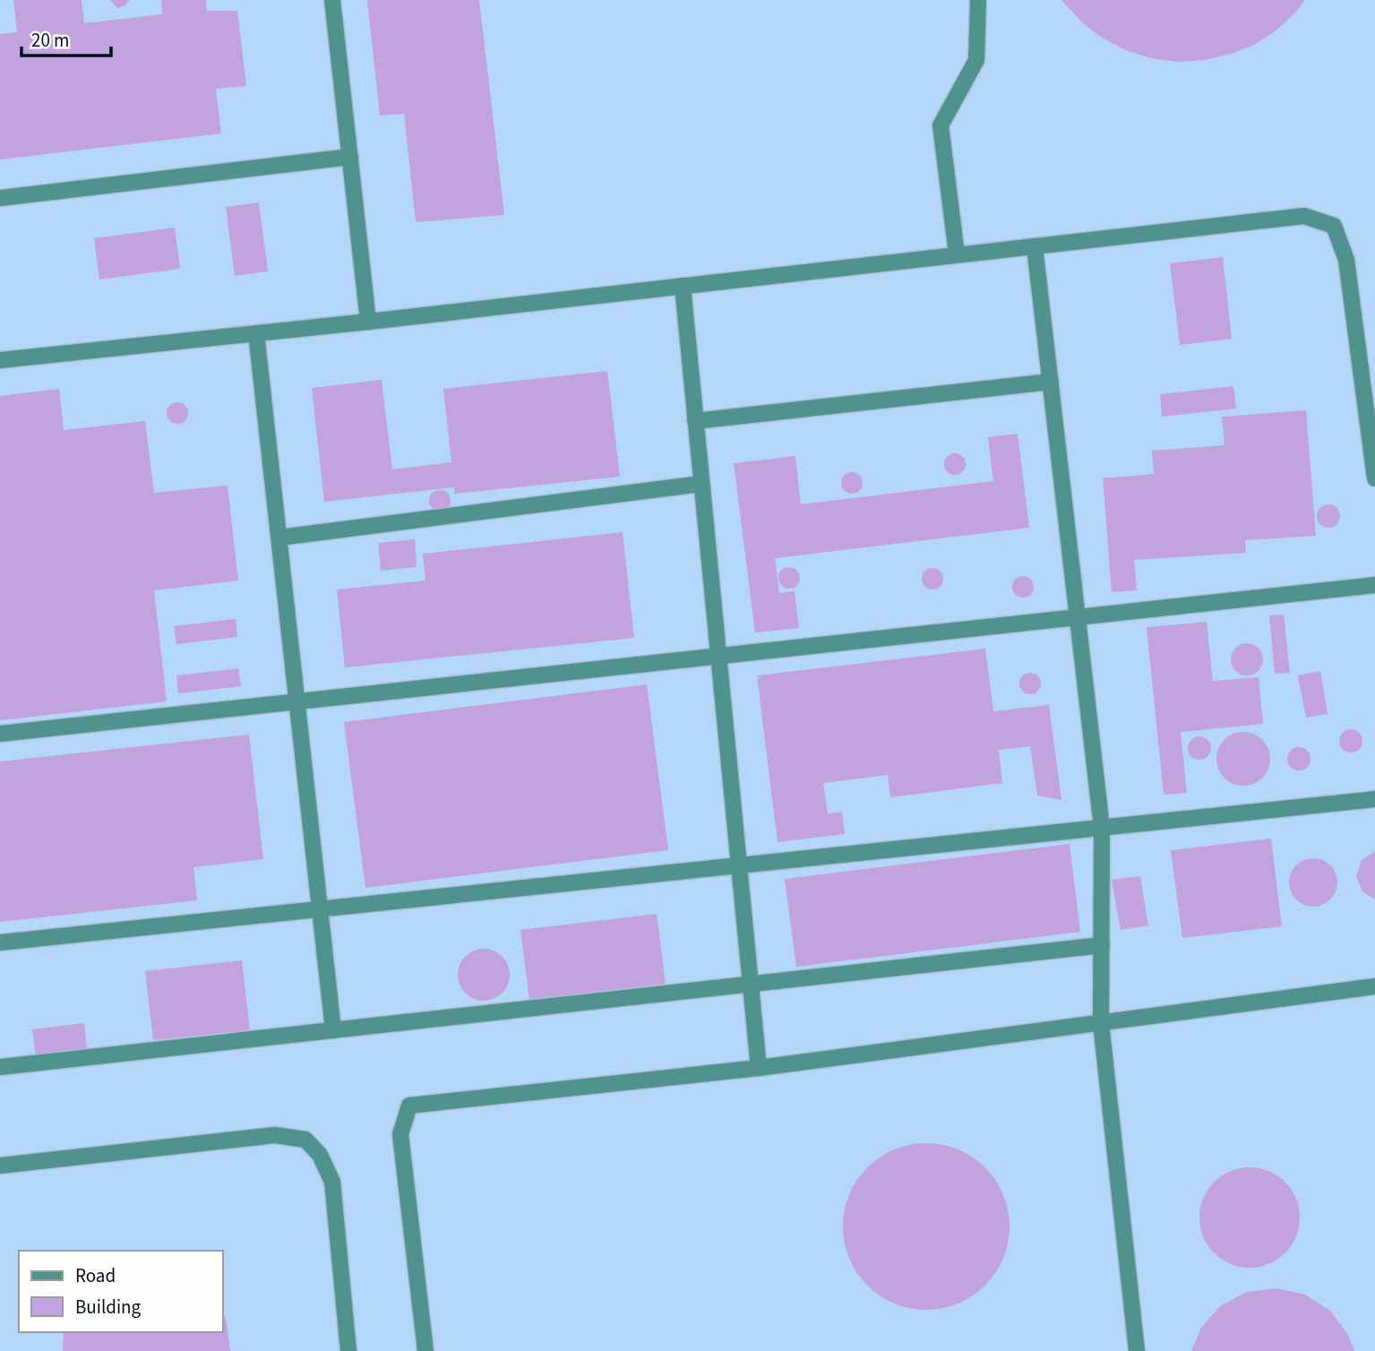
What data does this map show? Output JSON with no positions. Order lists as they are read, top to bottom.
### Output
{
  "legend": ["Road", "Building"],
  "scale_bar": "20 m"
}
